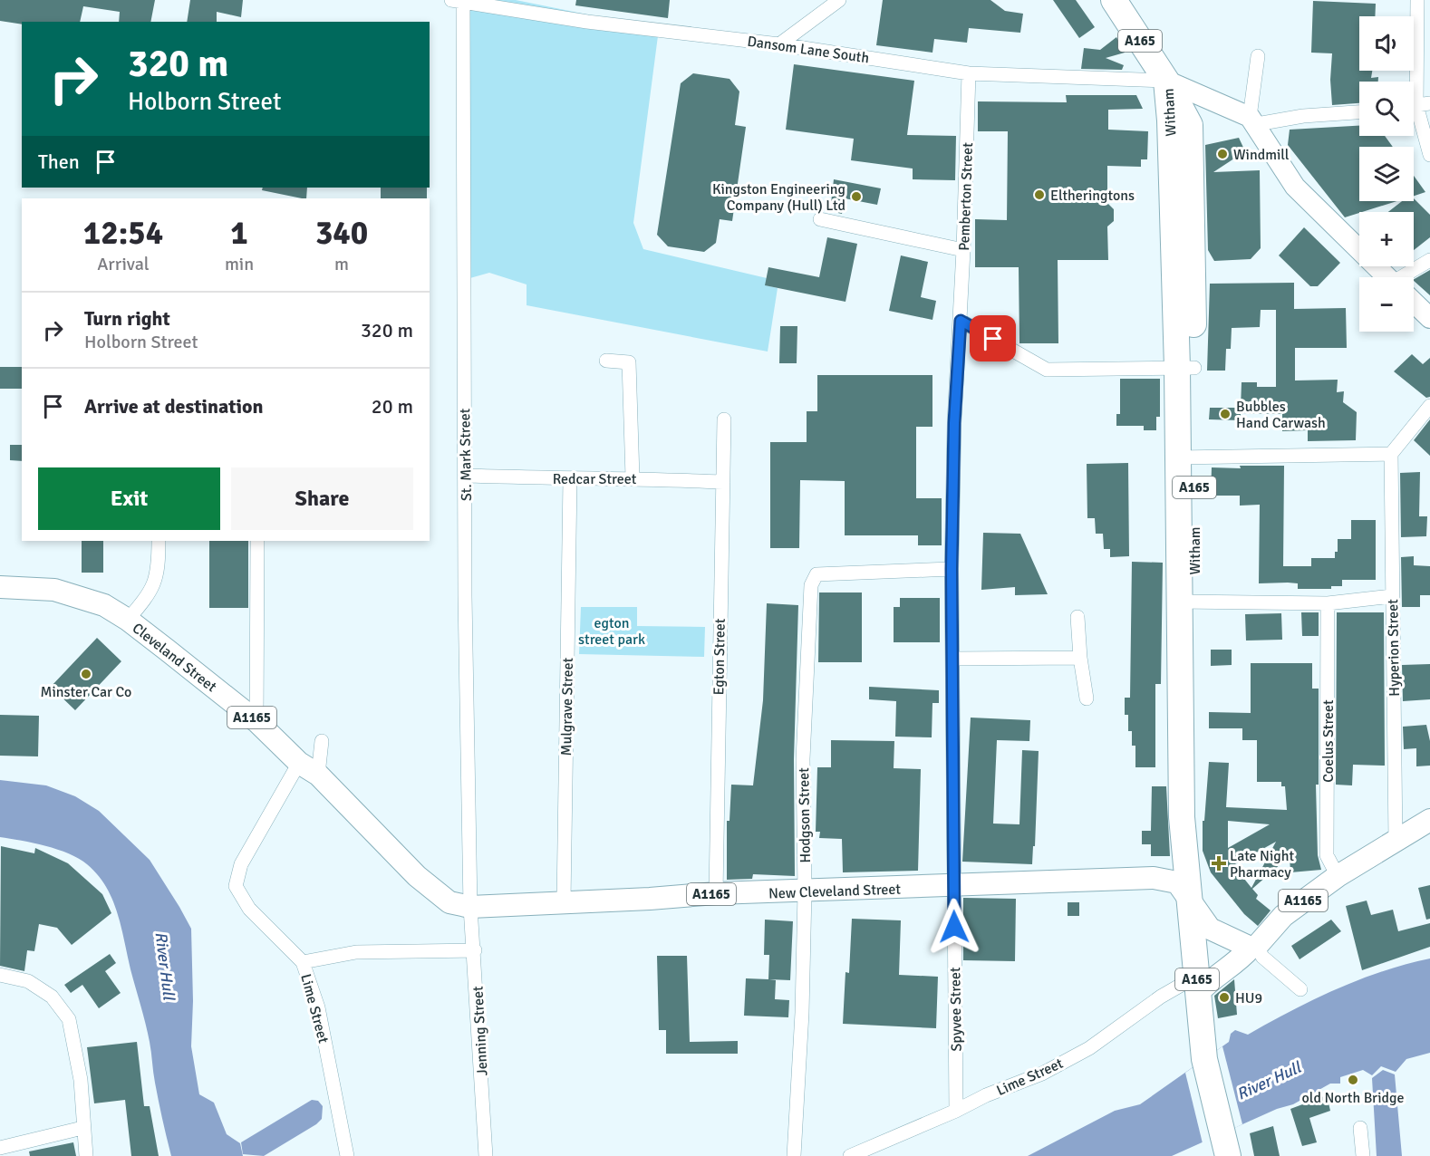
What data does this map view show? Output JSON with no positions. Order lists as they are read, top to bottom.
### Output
{
  "streets": {
    "highway": ["A165", "Witham"],
    "main road": ["Cleveland Street", "A1165", "New Cleveland Street"],
    "street": [
      "Dansom Lane South",
      "Pemberton Street",
      "St. Mark Street",
      "Redcar Street",
      "Hyperion Street",
      "Egton Street",
      "Mulgrave Street",
      "Coelus Street",
      "Hodgson Street",
      "Lime Street",
      "Spyvee Street",
      "Jenning Street"
    ]
  },
  "crossings": [
    ["A165", "Dansom Lane South"],
    ["A165", "Witham"],
    ["Dansom Lane South", "Witham"],
    ["Dansom Lane South", "Pemberton Street"],
    ["Dansom Lane South", "St. Mark Street"],
    ["Witham", "A1165"],
    ["Witham", "New Cleveland Street"],
    ["Witham", "Lime Street"],
    ["Pemberton Street", "Spyvee Street"],
    ["St. Mark Street", "Redcar Street"],
    ["St. Mark Street", "Cleveland Street"],
    ["St. Mark Street", "New Cleveland Street"],
    ["St. Mark Street", "Jenning Street"],
    ["Redcar Street", "Egton Street"],
    ["Redcar Street", "Mulgrave Street"],
    ["Hyperion Street", "A1165"],
    ["Cleveland Street", "New Cleveland Street"],
    ["Cleveland Street", "Lime Street"],
    ["Cleveland Street", "Jenning Street"],
    ["Egton Street", "New Cleveland Street"],
    ["Mulgrave Street", "New Cleveland Street"],
    ["A1165", "Coelus Street"],
    ["A1165", "New Cleveland Street"],
    ["A1165", "Lime Street"],
    ["Hodgson Street", "New Cleveland Street"],
    ["Hodgson Street", "Spyvee Street"],
    ["New Cleveland Street", "Spyvee Street"],
    ["New Cleveland Street", "Jenning Street"],
    ["Lime Street", "Spyvee Street"]
  ],
  "water": ["River Hull"],
  "parks": ["egton street park"],
  "places": {
    "other": [
      "Windmill",
      "Eltheringtons",
      "Kingston Engineering Company (Hull) Ltd",
      "Bubbles Hand Carwash",
      "Minster Car Co",
      "HU9",
      "old North Bridge"
    ],
    "health": ["Late Night Pharmacy"]
  },
  "page": {
    "map_buttons": ["+", "−"],
    "turn": ["320 m", "Holborn Street"],
    "then": "Then",
    "eta": [
      "12:54",
      "Arrival",
      "1",
      "min",
      "340",
      "m"
    ],
    "list": [
      {
        "name": "Turn right",
        "note": "Holborn Street",
        "value": "320 m"
      },
      {
        "name": "Arrive at destination",
        "value": "20 m"
      }
    ],
    "buttons": ["Exit", "Share"]
  }
}
